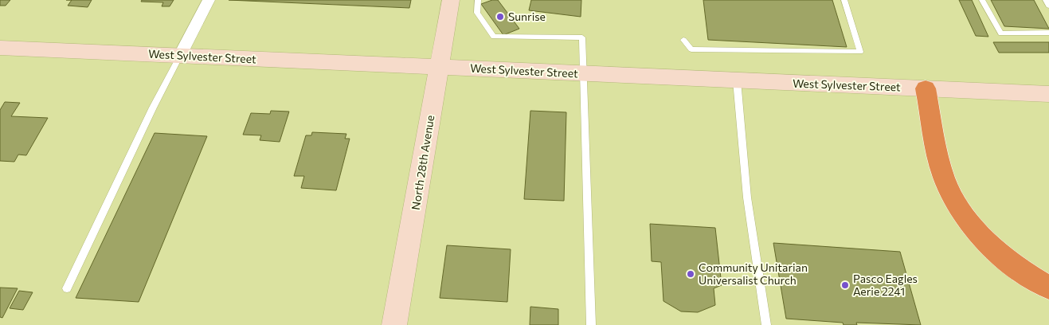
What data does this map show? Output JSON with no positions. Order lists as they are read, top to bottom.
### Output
{
  "streets": {
    "street": ["West Sylvester Street", "North 28th Avenue"]
  },
  "crossings": [
    ["West Sylvester Street", "North 28th Avenue"]
  ],
  "places": ["Sunrise", "Community Unitarian Universalist Church", "Pasco Eagles Aerie 2241"]
}
